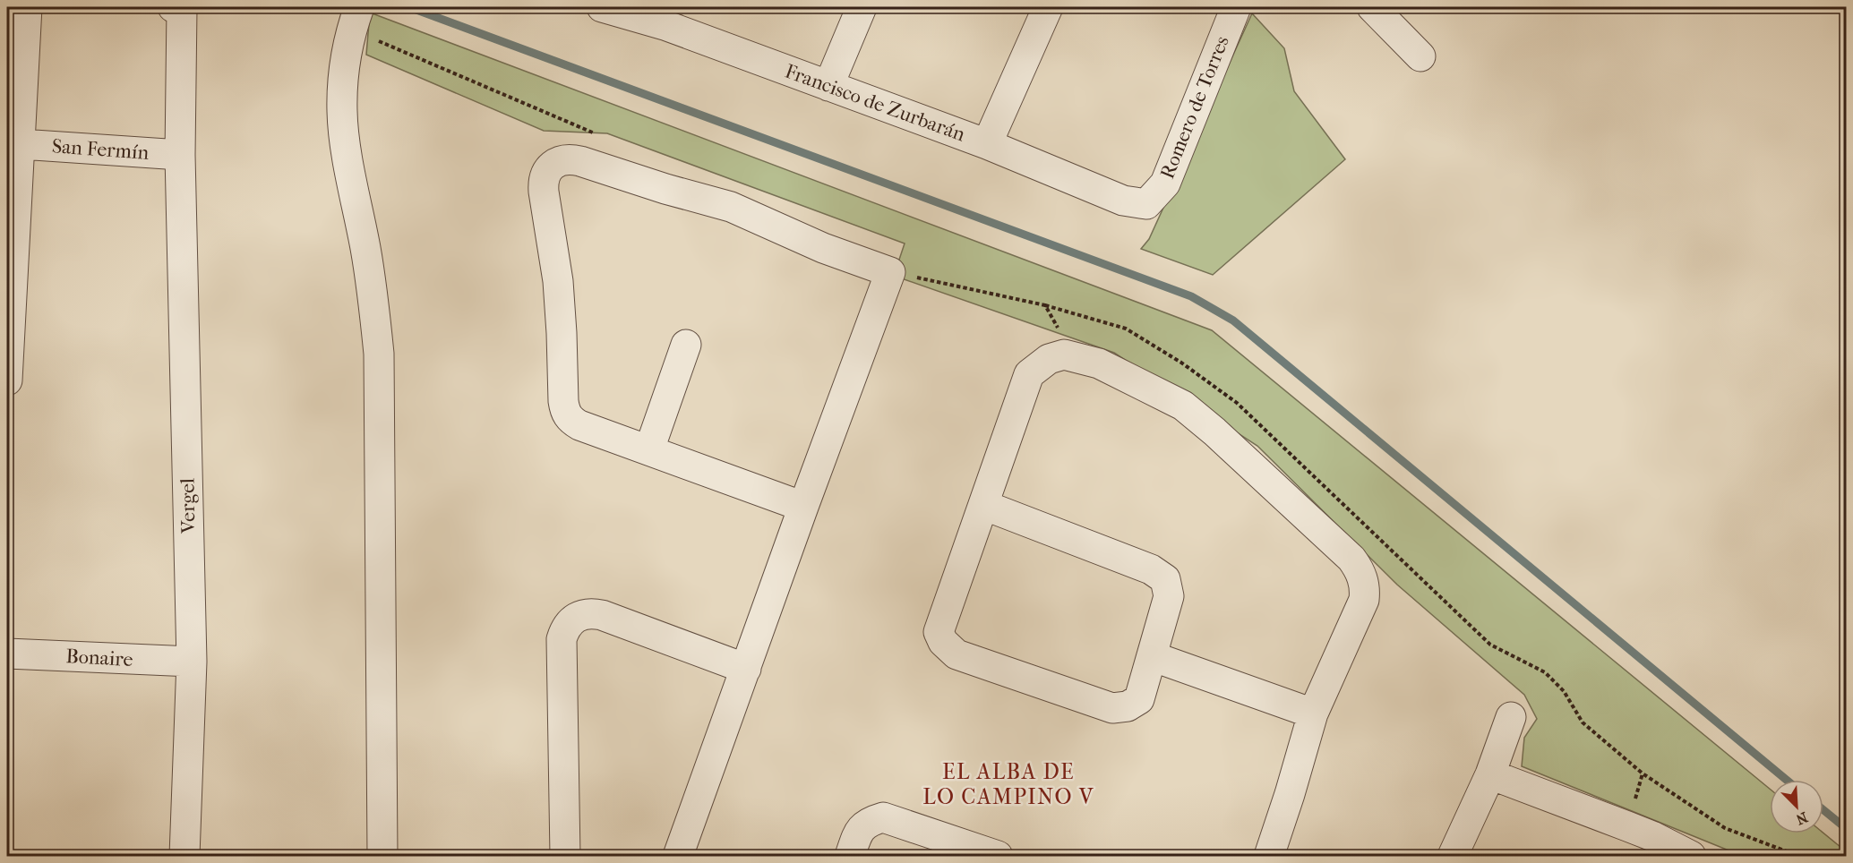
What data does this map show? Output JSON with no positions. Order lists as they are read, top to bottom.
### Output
{
  "streets": {
    "street": [
      "Francisco de Zurbarán",
      "Romero de Torres",
      "San Fermín",
      "Vergel",
      "Bonaire"
    ]
  },
  "crossings": [
    ["Francisco de Zurbarán", "Romero de Torres"],
    ["San Fermín", "Vergel"],
    ["Vergel", "Bonaire"]
  ],
  "districts": ["EL ALBA DE LO CAMPINO V"],
  "north": "bottom right"
}
